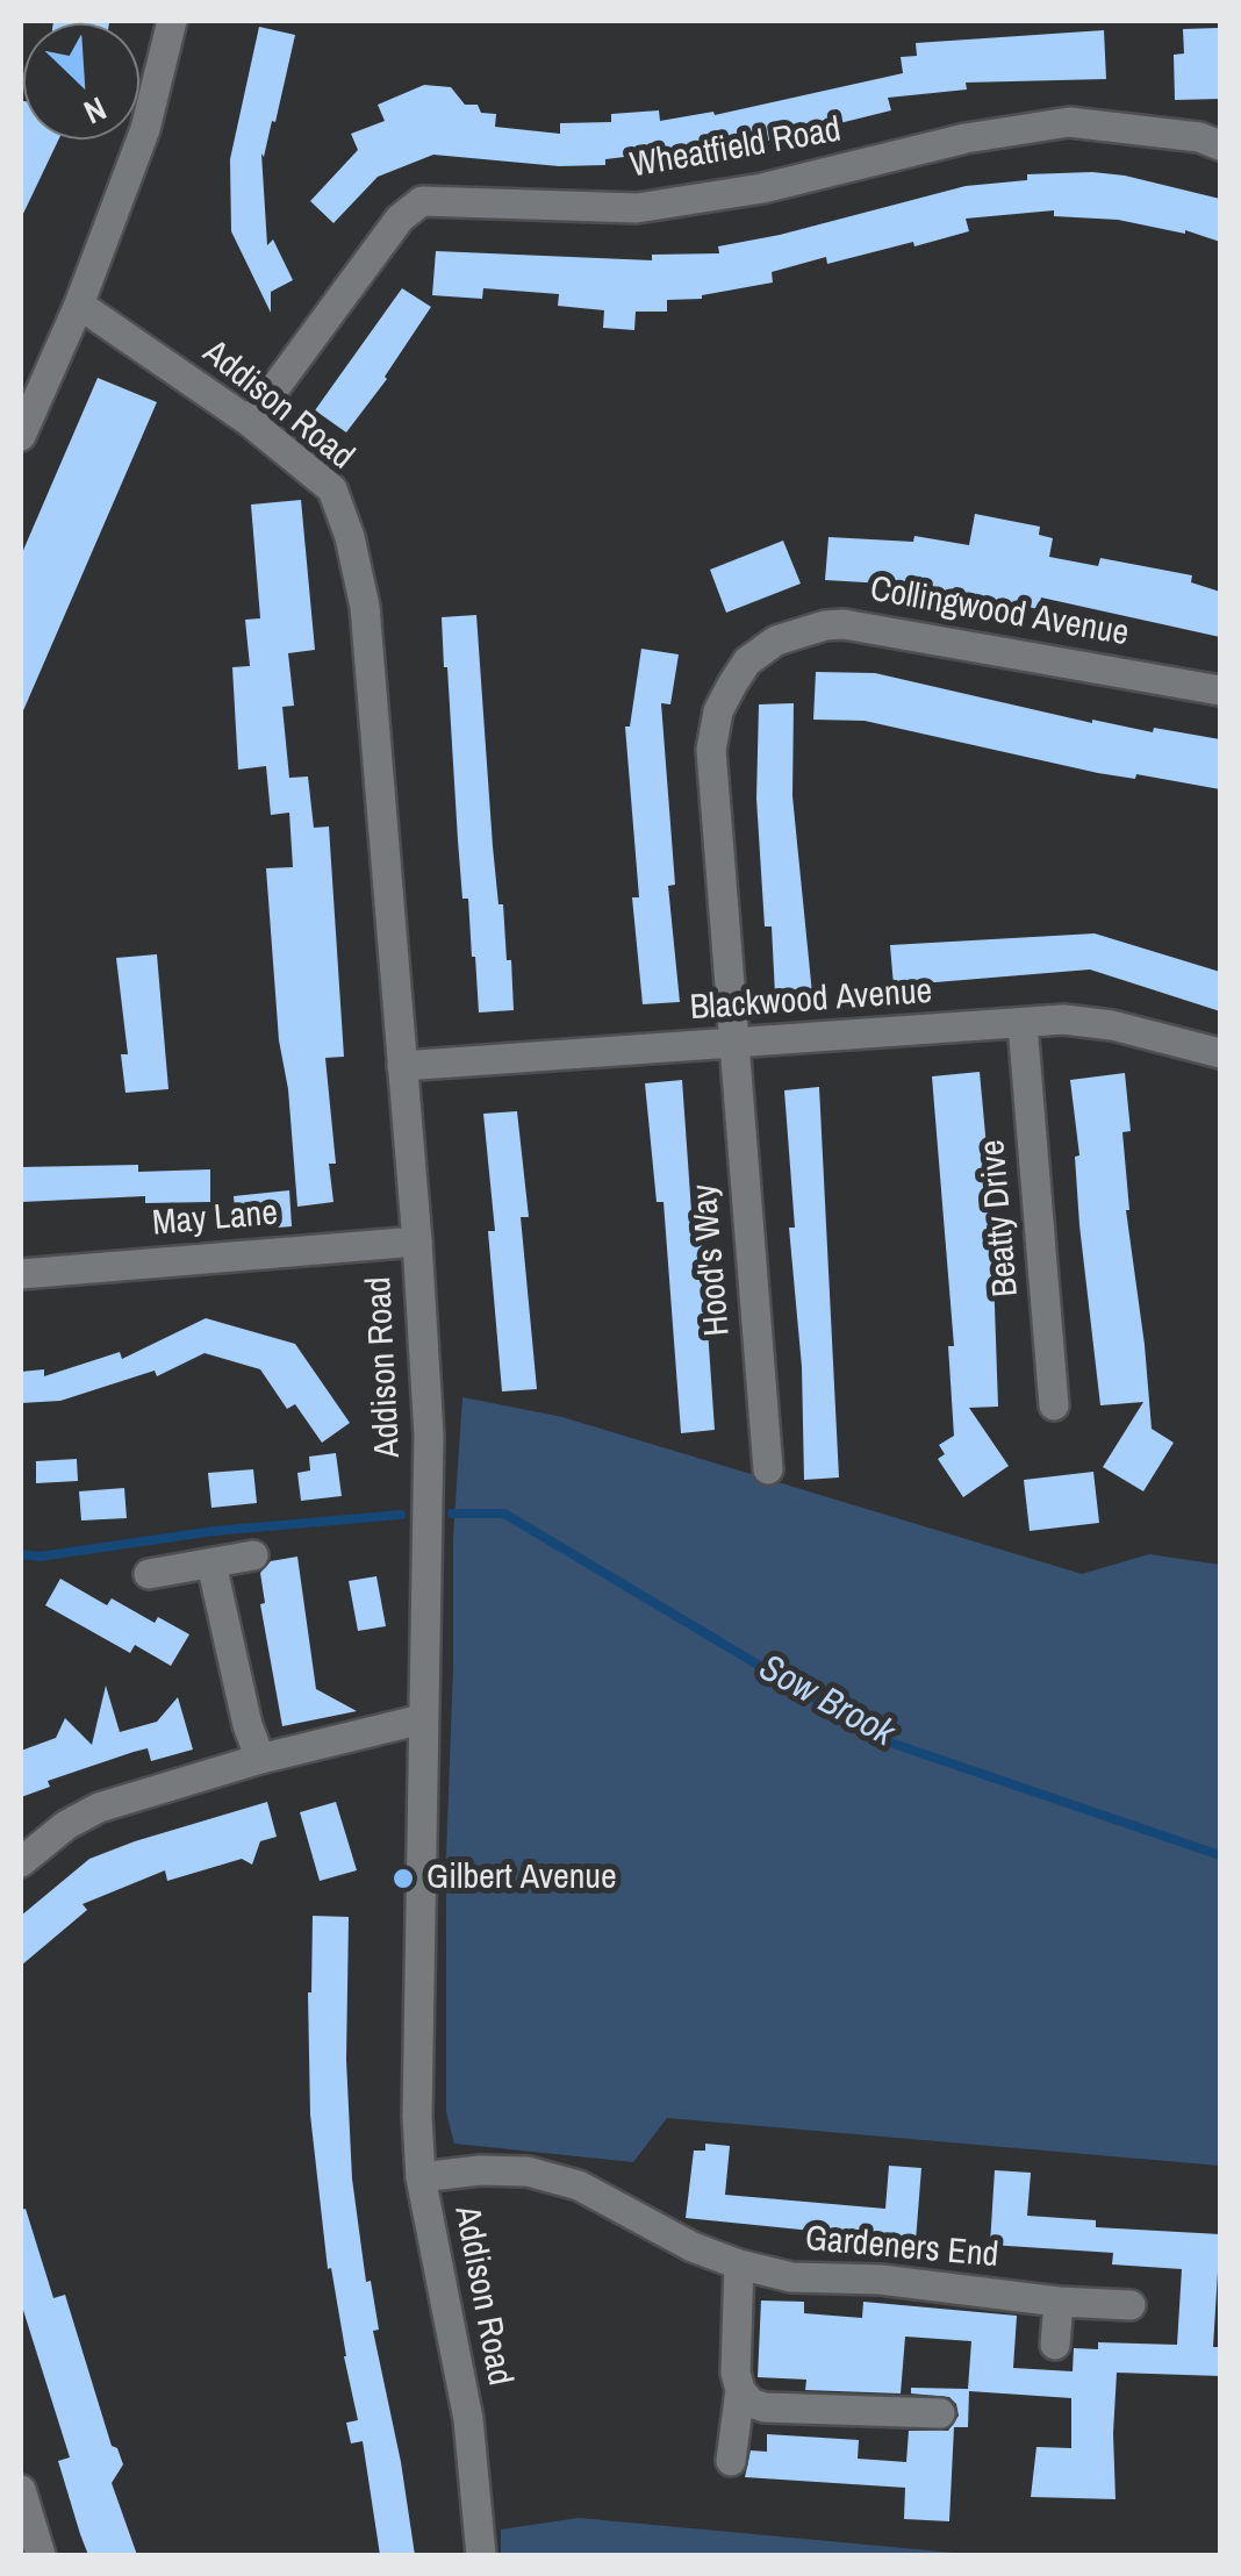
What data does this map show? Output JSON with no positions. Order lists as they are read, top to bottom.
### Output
{
  "streets": {
    "street": [
      "Wheatfield Road",
      "Addison Road",
      "Collingwood Avenue",
      "Blackwood Avenue",
      "Beatty Drive",
      "May Lane",
      "Hood's Way",
      "Gardeners End"
    ]
  },
  "crossings": [
    ["Wheatfield Road", "Addison Road"],
    ["Addison Road", "Blackwood Avenue"],
    ["Addison Road", "May Lane"],
    ["Addison Road", "Gardeners End"],
    ["Collingwood Avenue", "Blackwood Avenue"],
    ["Collingwood Avenue", "Hood's Way"],
    ["Blackwood Avenue", "Beatty Drive"],
    ["Blackwood Avenue", "Hood's Way"]
  ],
  "water": ["Sow Brook"],
  "places": ["Gilbert Avenue"],
  "north": "bottom right"
}
